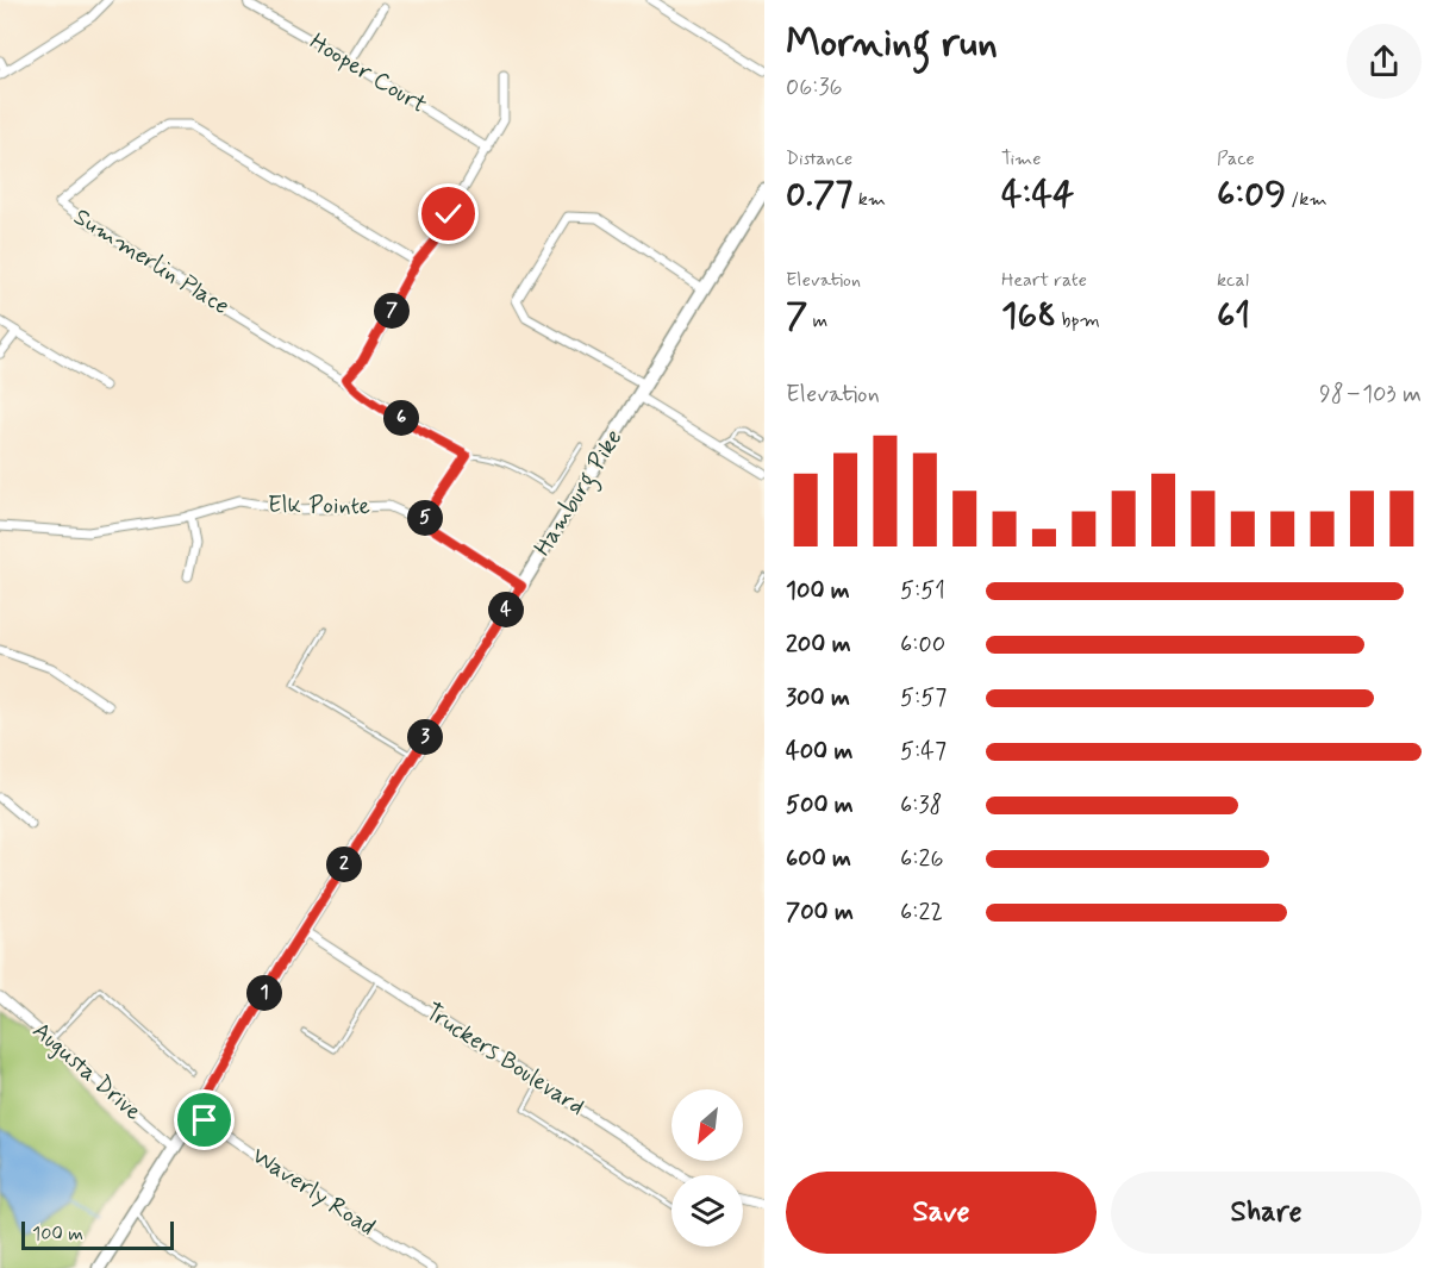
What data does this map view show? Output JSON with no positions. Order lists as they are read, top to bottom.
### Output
{
  "streets": {
    "main road": ["Hamburg Pike"],
    "street": [
      "Hooper Court",
      "Summerlin Place",
      "Elk Pointe",
      "Truckers Boulevard",
      "Augusta Drive",
      "Waverly Road"
    ]
  },
  "crossings": [
    ["Hamburg Pike", "Elk Pointe"],
    ["Hamburg Pike", "Truckers Boulevard"],
    ["Hamburg Pike", "Augusta Drive"],
    ["Hamburg Pike", "Waverly Road"]
  ],
  "scale_bar": "100 m",
  "north": "bottom left",
  "page": {
    "heading": ["Morning run", "06:36"],
    "stats": [
      ["Distance", "0.77 km"],
      ["Time", "4:44"],
      ["Pace", "6:09 /km"],
      ["Elevation", "7 m"],
      ["Heart rate", "168 bpm"],
      ["kcal", "61"]
    ],
    "pins": [
      "7",
      "6",
      "5",
      "4",
      "3",
      "2",
      "1"
    ],
    "chart": ["Elevation", "98–103 m"],
    "list": [
      {
        "name": "100 m",
        "note": "5:51"
      },
      {
        "name": "200 m",
        "note": "6:00"
      },
      {
        "name": "300 m",
        "note": "5:57"
      },
      {
        "name": "400 m",
        "note": "5:47"
      },
      {
        "name": "500 m",
        "note": "6:38"
      },
      {
        "name": "600 m",
        "note": "6:26"
      },
      {
        "name": "700 m",
        "note": "6:22"
      }
    ],
    "buttons": ["Save", "Share"],
    "scale": "100 m"
  }
}
